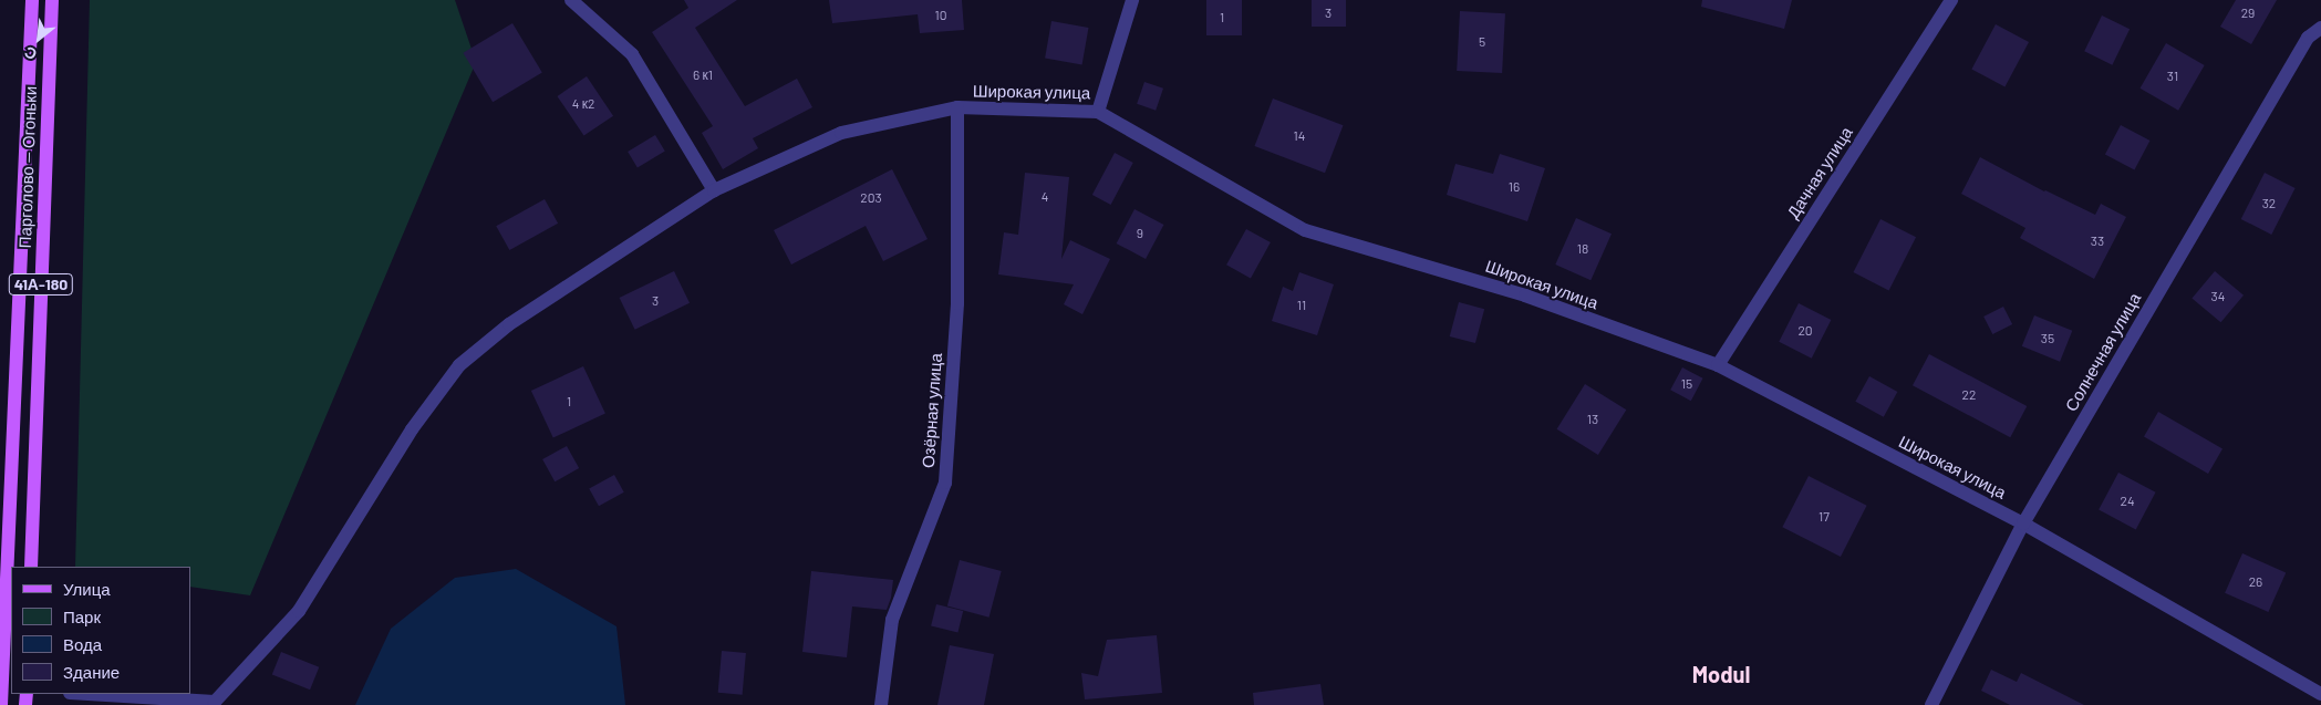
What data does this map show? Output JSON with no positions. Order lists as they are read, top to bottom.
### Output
{
  "streets": {
    "main road": ["Парголово — Огоньки", "41А-180"],
    "street": [
      "Широкая улица",
      "Дачная улица",
      "Солнечная улица",
      "Озёрная улица"
    ]
  },
  "crossings": [
    ["Широкая улица", "Дачная улица"],
    ["Широкая улица", "Солнечная улица"],
    ["Широкая улица", "Озёрная улица"]
  ],
  "districts": ["Modul"],
  "house_numbers": [
    "3",
    "29",
    "10",
    "1",
    "5",
    "6 к1",
    "31",
    "4 к2",
    "14",
    "16",
    "4",
    "203",
    "32",
    "9",
    "33",
    "18",
    "34",
    "3",
    "11",
    "20",
    "35",
    "15",
    "22",
    "1",
    "13",
    "24",
    "17",
    "26"
  ],
  "legend": [
    "Улица",
    "Парк",
    "Вода",
    "Здание"
  ],
  "north": "bottom left"
}
